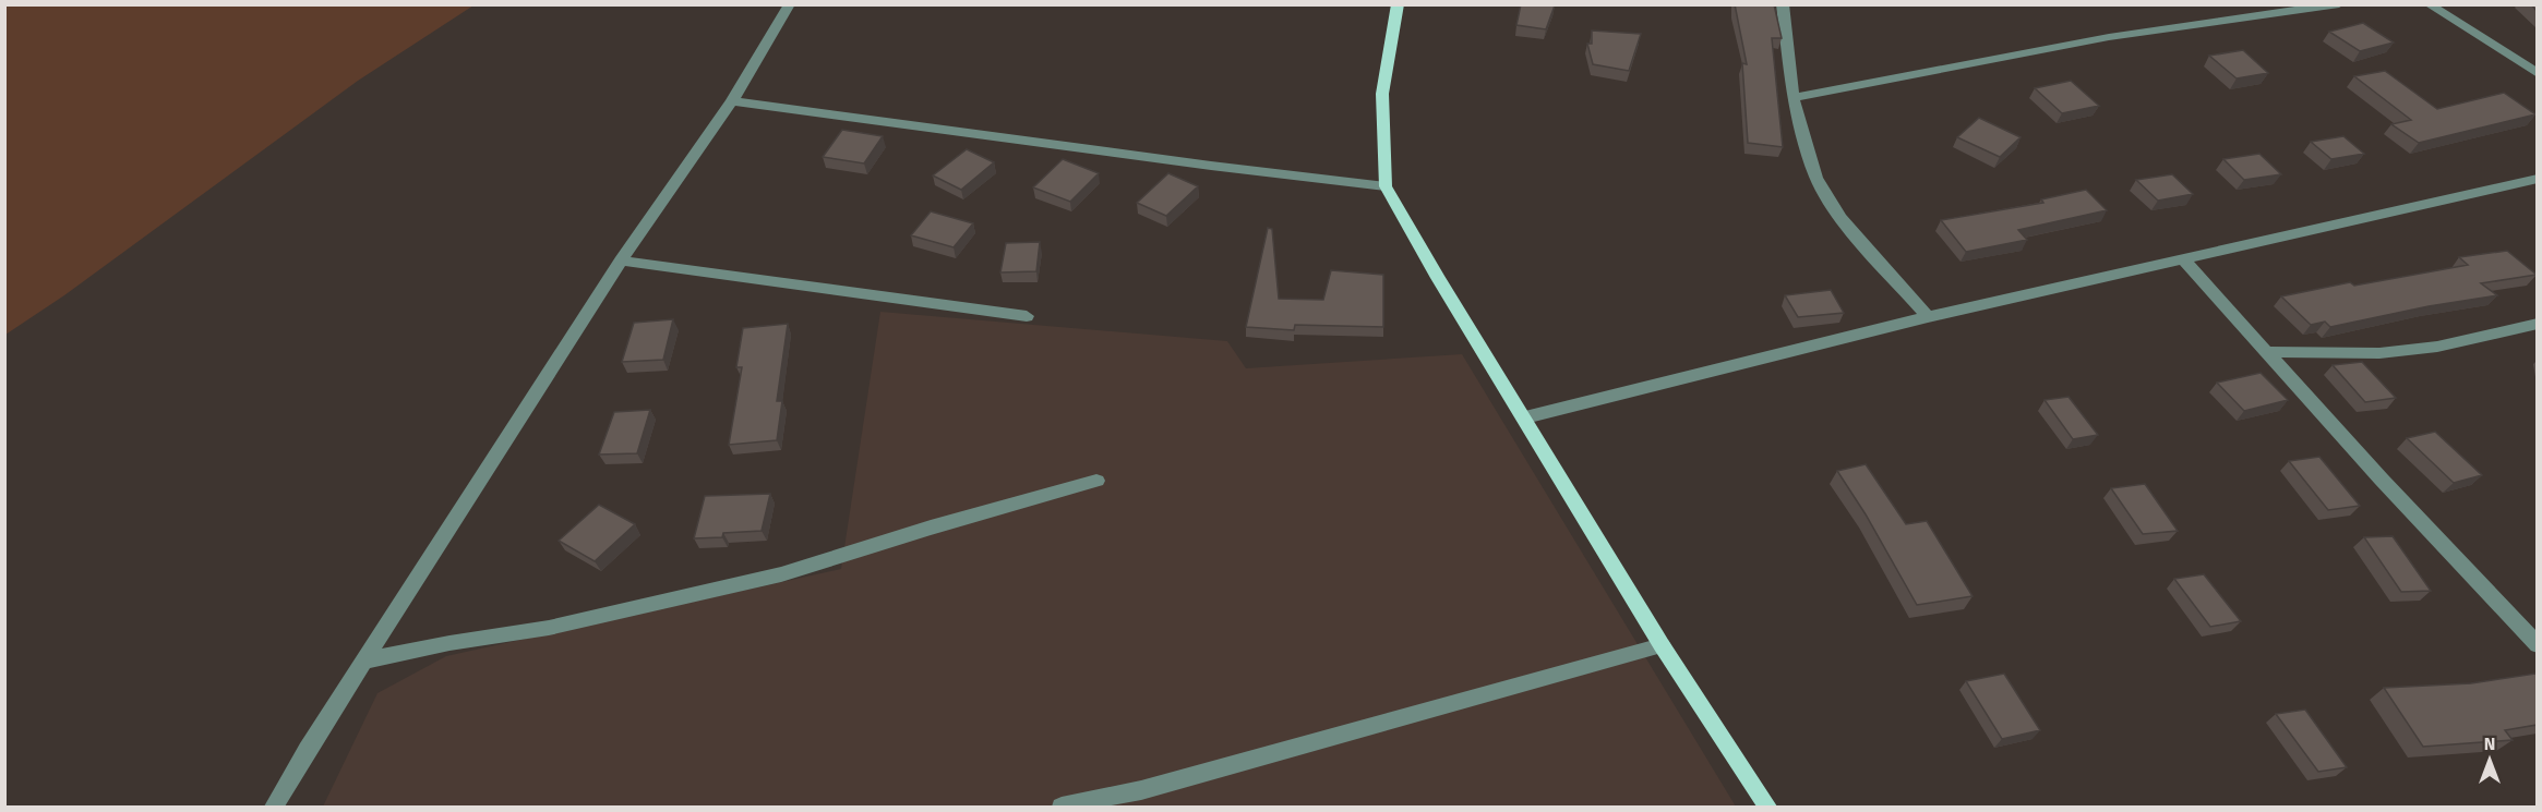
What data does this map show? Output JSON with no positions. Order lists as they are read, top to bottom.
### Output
{
  "north": "top"
}
